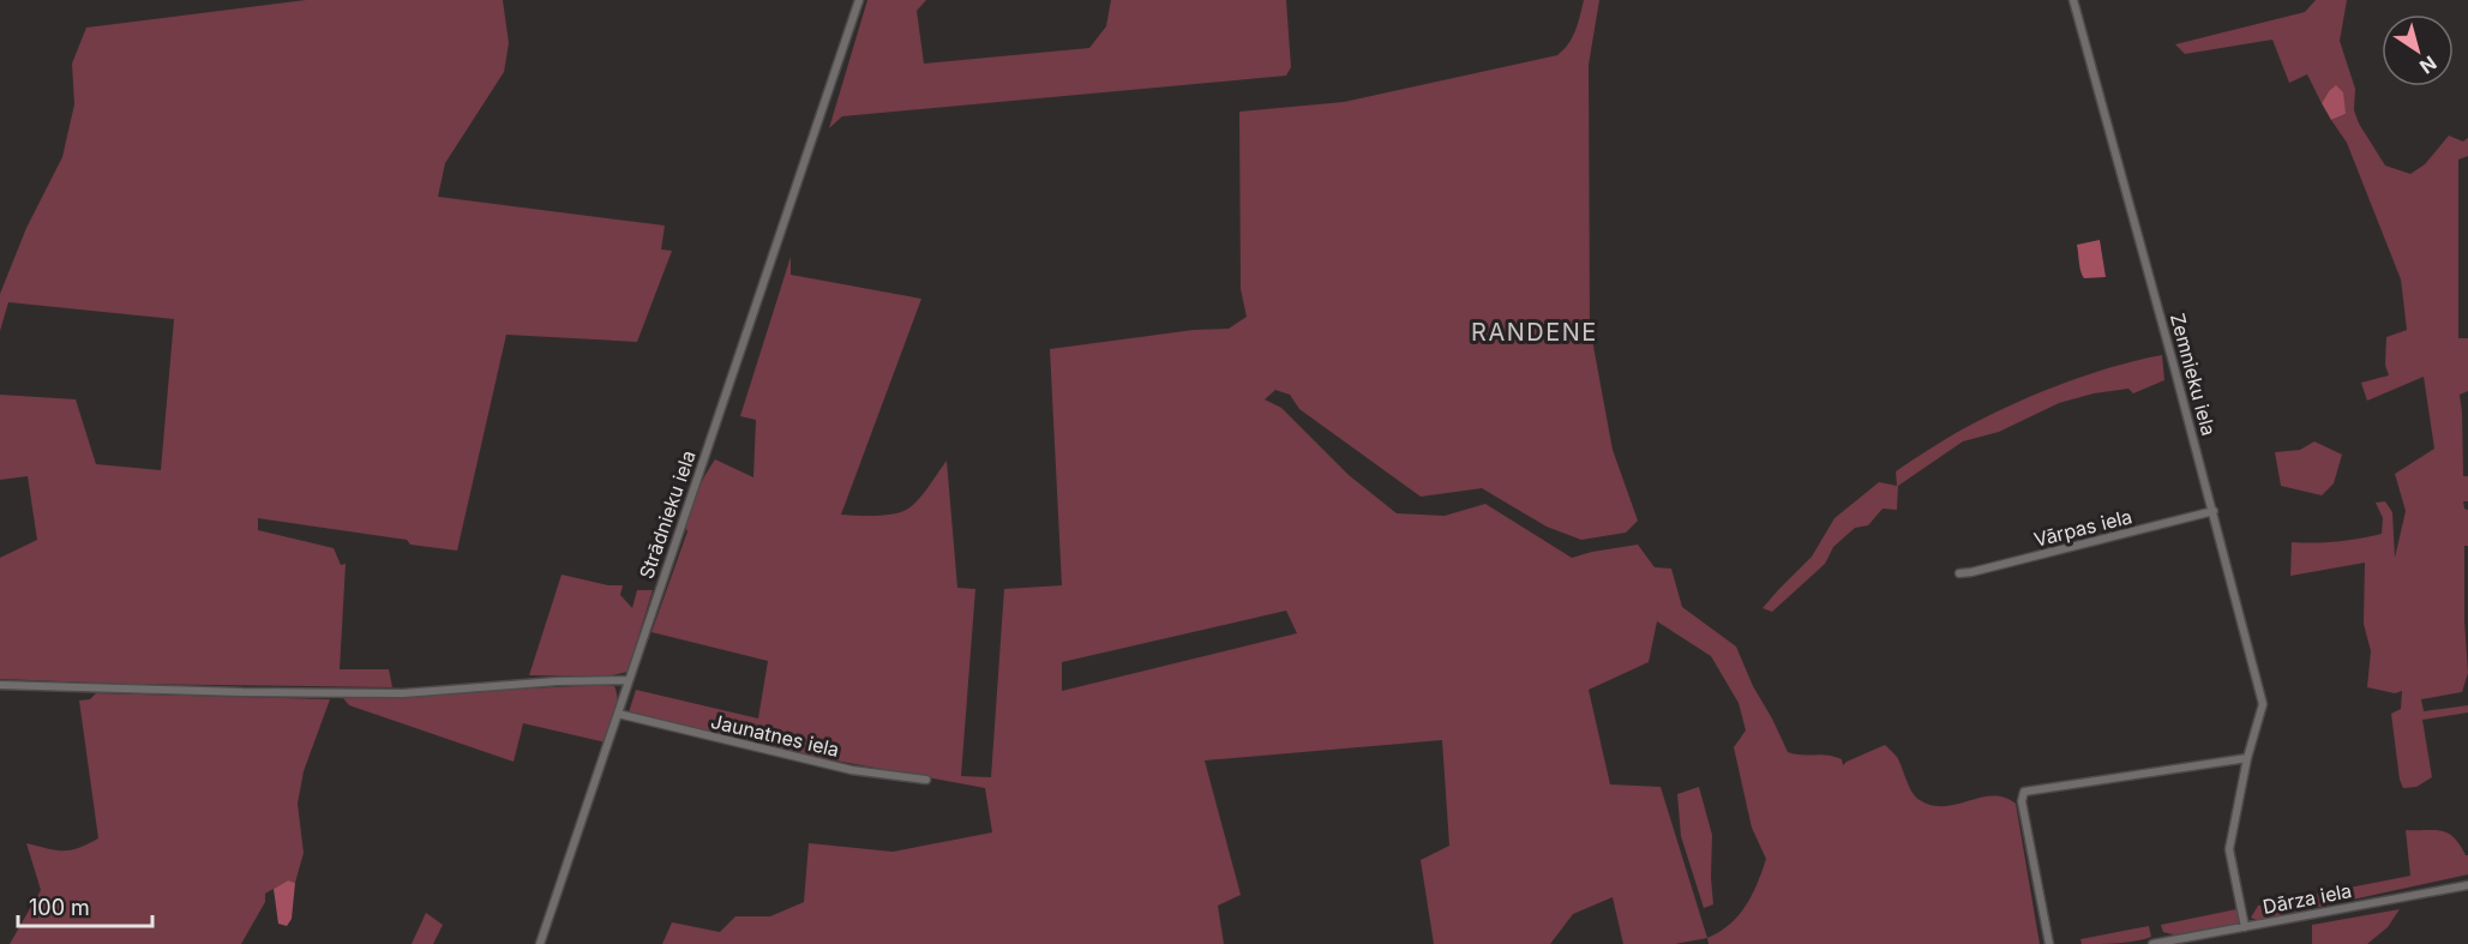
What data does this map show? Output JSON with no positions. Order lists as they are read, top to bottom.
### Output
{
  "streets": {
    "street": [
      "Zemnieku iela",
      "Strādnieku iela",
      "Vārpas iela",
      "Jaunatnes iela",
      "Dārza iela"
    ]
  },
  "crossings": [
    ["Zemnieku iela", "Vārpas iela"],
    ["Zemnieku iela", "Dārza iela"],
    ["Strādnieku iela", "Jaunatnes iela"]
  ],
  "districts": ["RANDENE"],
  "scale_bar": "100 m",
  "north": "bottom right"
}
